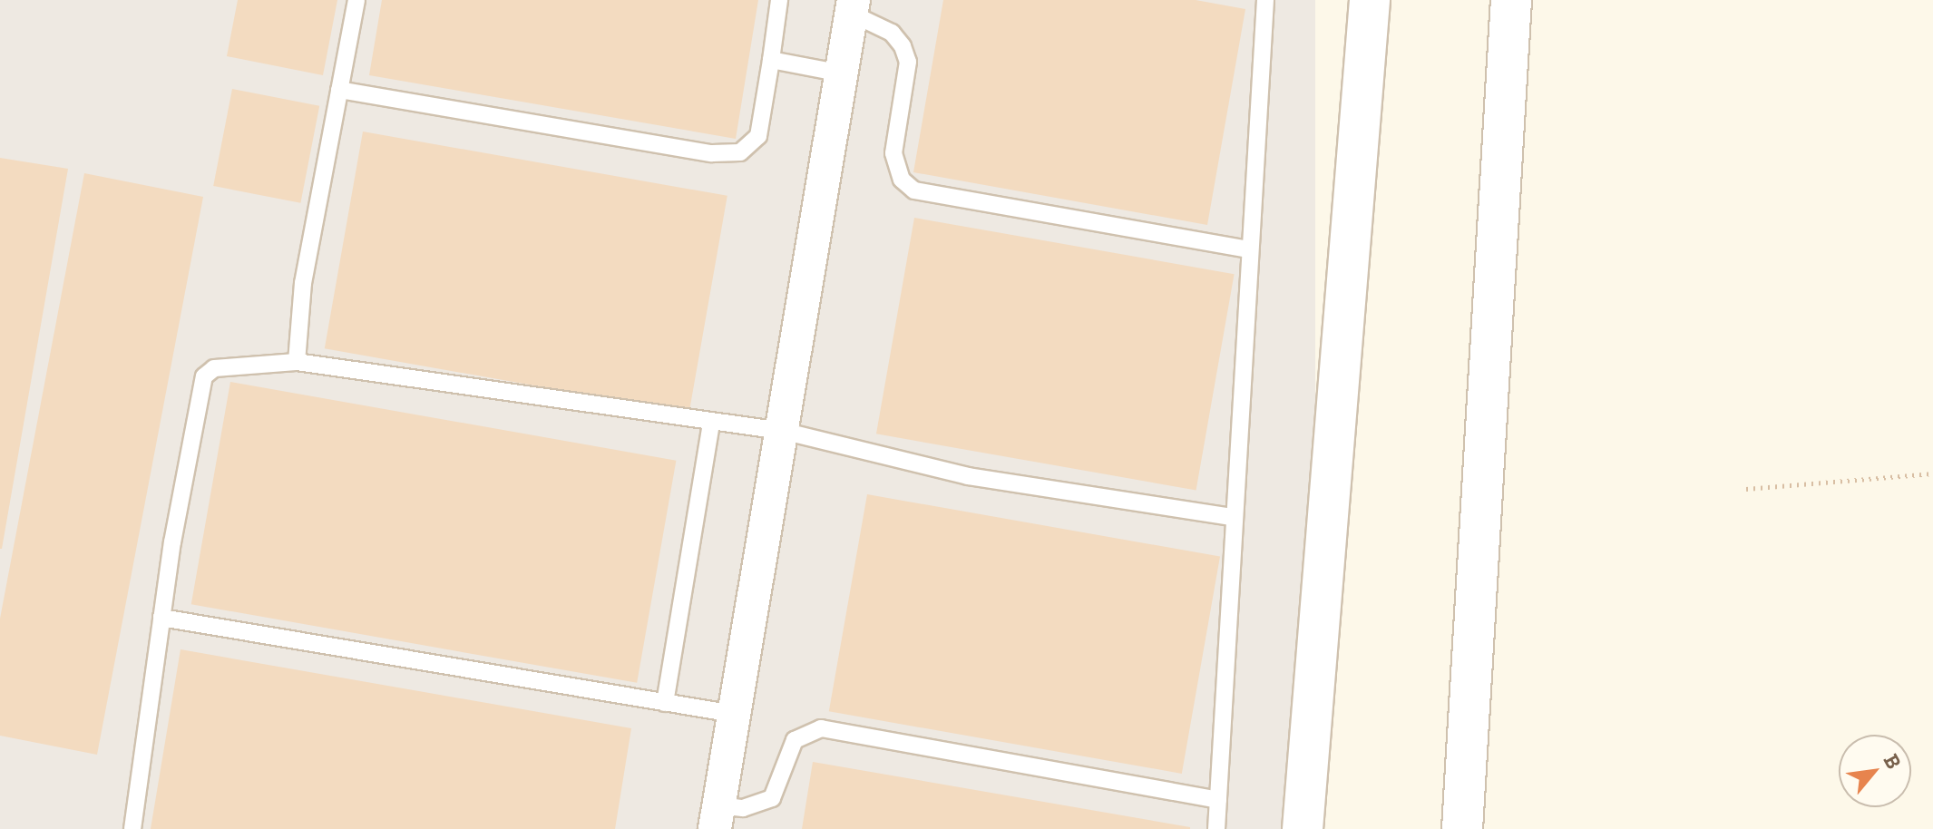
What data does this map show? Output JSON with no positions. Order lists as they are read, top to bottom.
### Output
{
  "north": "top right"
}
